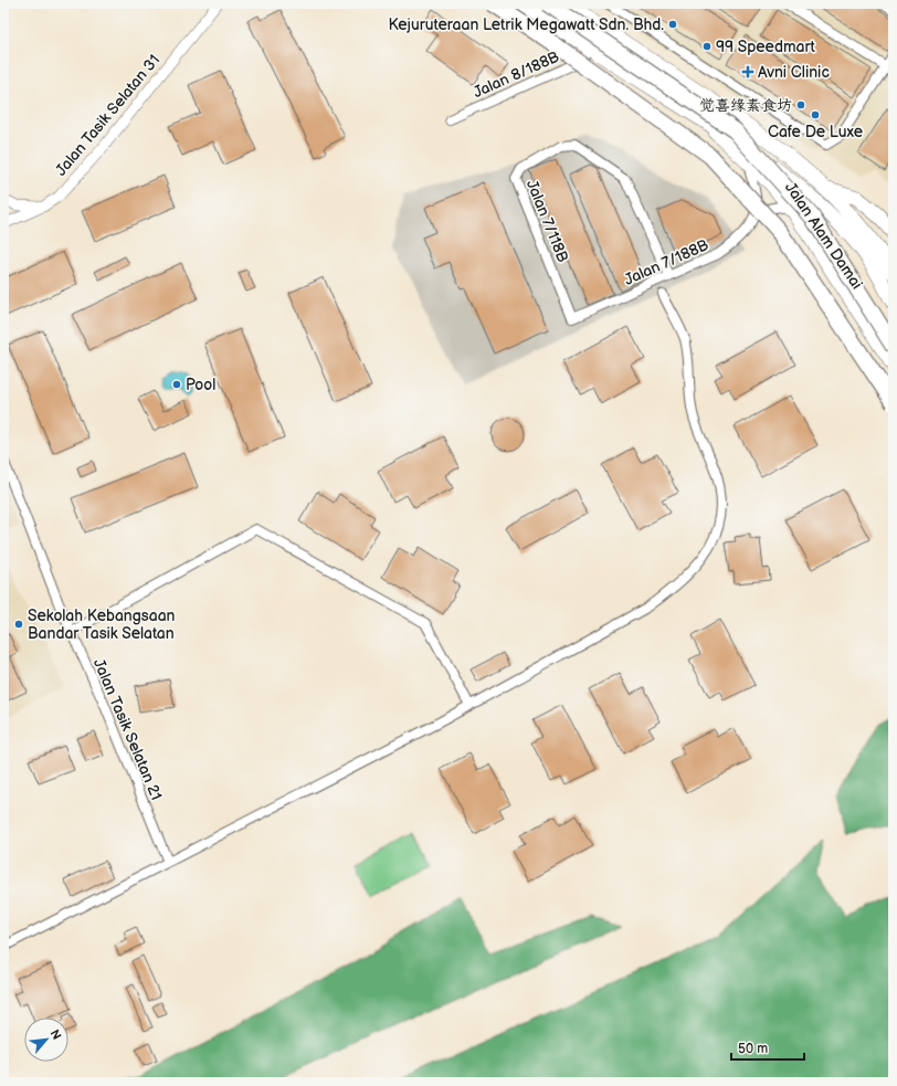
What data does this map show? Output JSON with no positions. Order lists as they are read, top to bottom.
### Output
{
  "streets": {
    "main road": ["Jalan Alam Damai"],
    "street": [
      "Jalan 8/188B",
      "Jalan Tasik Selatan 31",
      "Jalan 7/118B",
      "Jalan 7/188B",
      "Jalan Tasik Selatan 21"
    ]
  },
  "crossings": [
    ["Jalan 7/118B", "Jalan 7/188B"]
  ],
  "places": {
    "other": [
      "Kejuruteraan Letrik Megawatt Sdn. Bhd.",
      "99 Speedmart",
      "觉喜缘素食坊",
      "Cafe De Luxe",
      "Pool",
      "Sekolah Kebangsaan Bandar Tasik Selatan"
    ],
    "health": ["Avni Clinic"]
  },
  "scale_bar": "50 m",
  "north": "top right"
}
